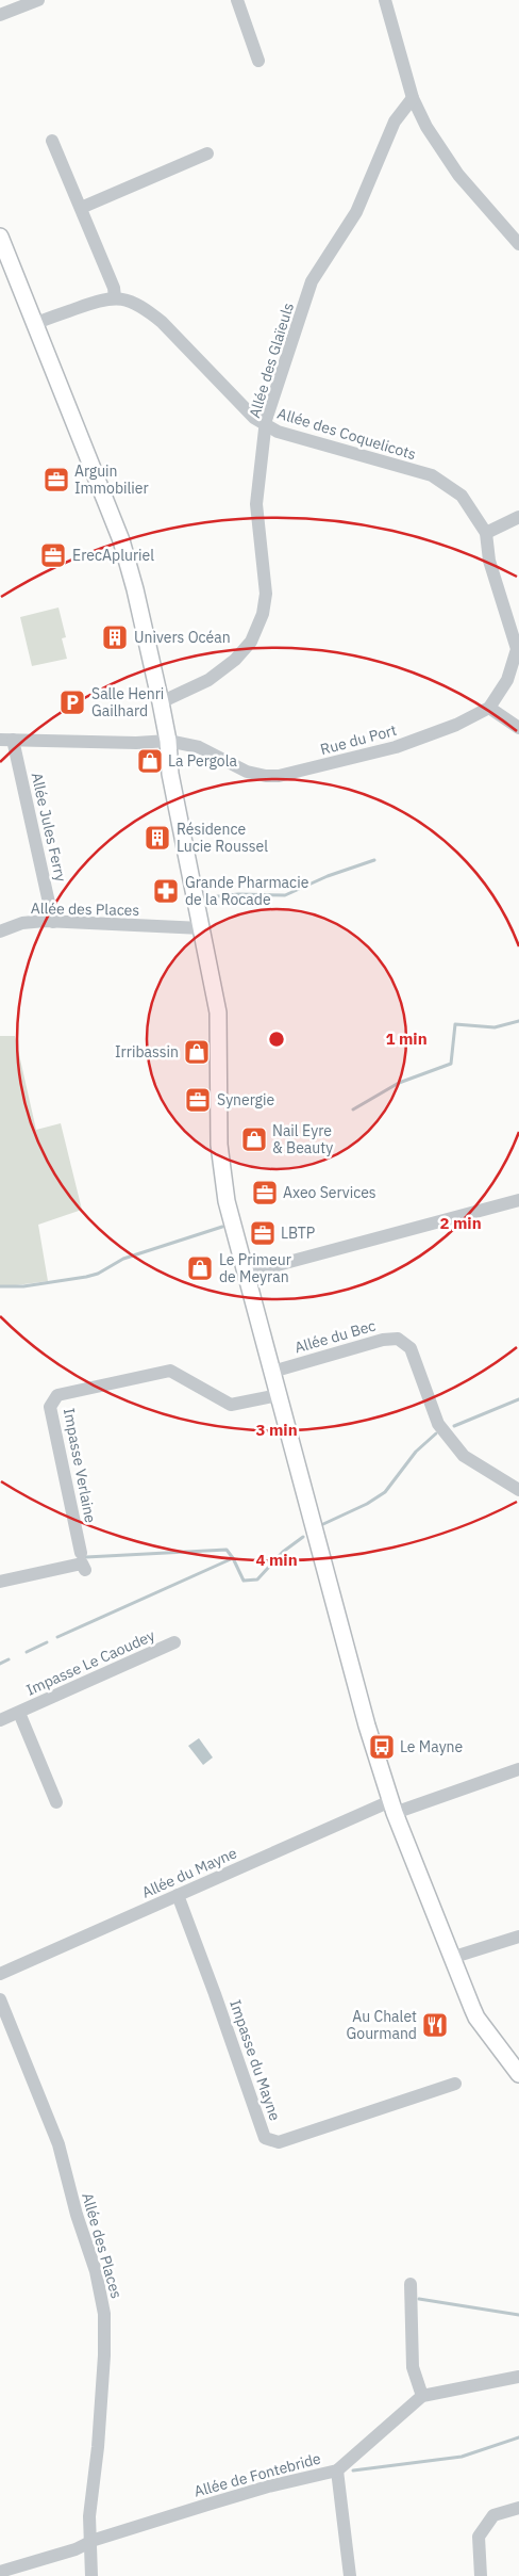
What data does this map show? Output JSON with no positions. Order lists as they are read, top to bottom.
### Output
{
  "streets": {
    "street": [
      "Allée des Glaïeuls",
      "Allée des Coquelicots",
      "Rue du Port",
      "Allée Jules Ferry",
      "Allée des Places",
      "Allée du Bec",
      "Impasse Verlaine",
      "Impasse Le Caoudey",
      "Allée du Mayne",
      "Impasse du Mayne",
      "Allée de Fontebride"
    ]
  },
  "crossings": [
    ["Allée des Glaïeuls", "Allée des Coquelicots"],
    ["Rue du Port", "Allée Jules Ferry"],
    ["Allée Jules Ferry", "Allée des Places"],
    ["Allée des Places", "Allée de Fontebride"],
    ["Allée du Mayne", "Impasse du Mayne"]
  ],
  "places": {
    "office": [
      "Arguin Immobilier",
      "ErecApluriel",
      "Synergie",
      "Axeo Services",
      "LBTP"
    ],
    "building": ["Univers Océan", "Résidence Lucie Roussel"],
    "parking": ["Salle Henri Gailhard"],
    "shop": [
      "La Pergola",
      "Irribassin",
      "Nail Eyre & Beauty",
      "Le Primeur de Meyran"
    ],
    "pharmacy": ["Grande Pharmacie de la Rocade"],
    "bus stop": ["Le Mayne"],
    "restaurant": ["Au Chalet Gourmand"]
  },
  "rings": [
    "1 min",
    "2 min",
    "3 min",
    "4 min"
  ]
}
